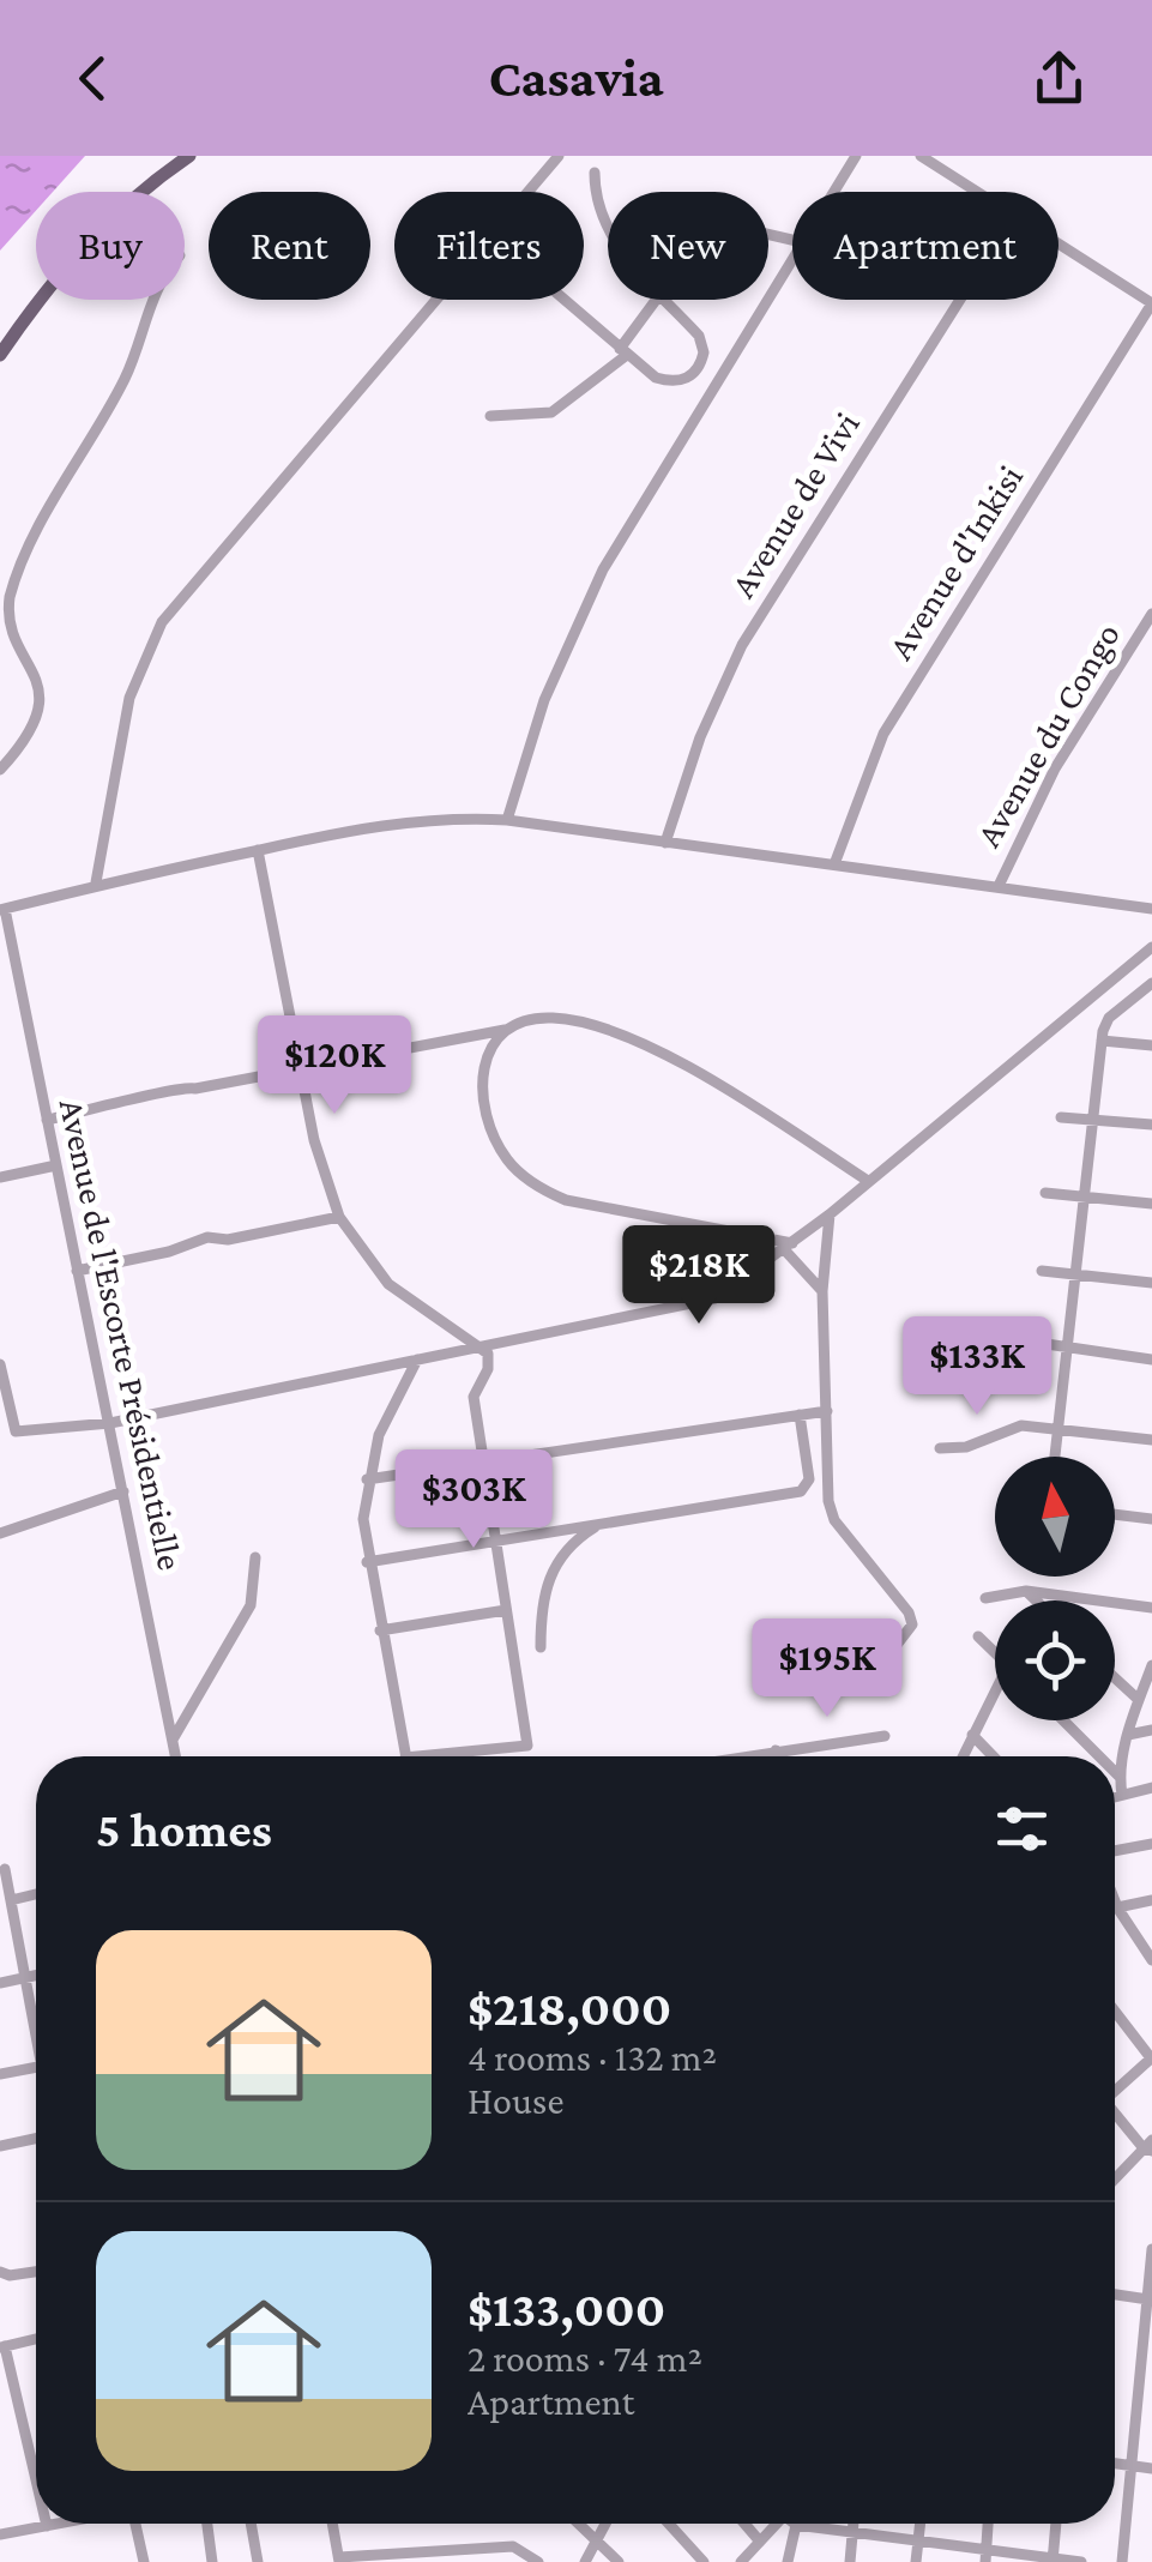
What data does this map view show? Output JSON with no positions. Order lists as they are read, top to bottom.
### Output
{
  "streets": {
    "street": [
      "Avenue de Vivi",
      "Avenue d'Inkisi",
      "Avenue du Congo",
      "Avenue de l'Escorte Présidentielle"
    ]
  },
  "north": "top",
  "page": {
    "header": "Casavia",
    "chip": [
      "Buy",
      "Rent",
      "Filters",
      "New",
      "Apartment"
    ],
    "price": [
      "$120K",
      "$218K",
      "$133K",
      "$303K",
      "$195K"
    ],
    "heading": "5 homes",
    "list": [
      {
        "name": "$218,000",
        "note": "4 rooms · 132 m² · House"
      },
      {
        "name": "$133,000",
        "note": "2 rooms · 74 m² · Apartment"
      }
    ]
  }
}
